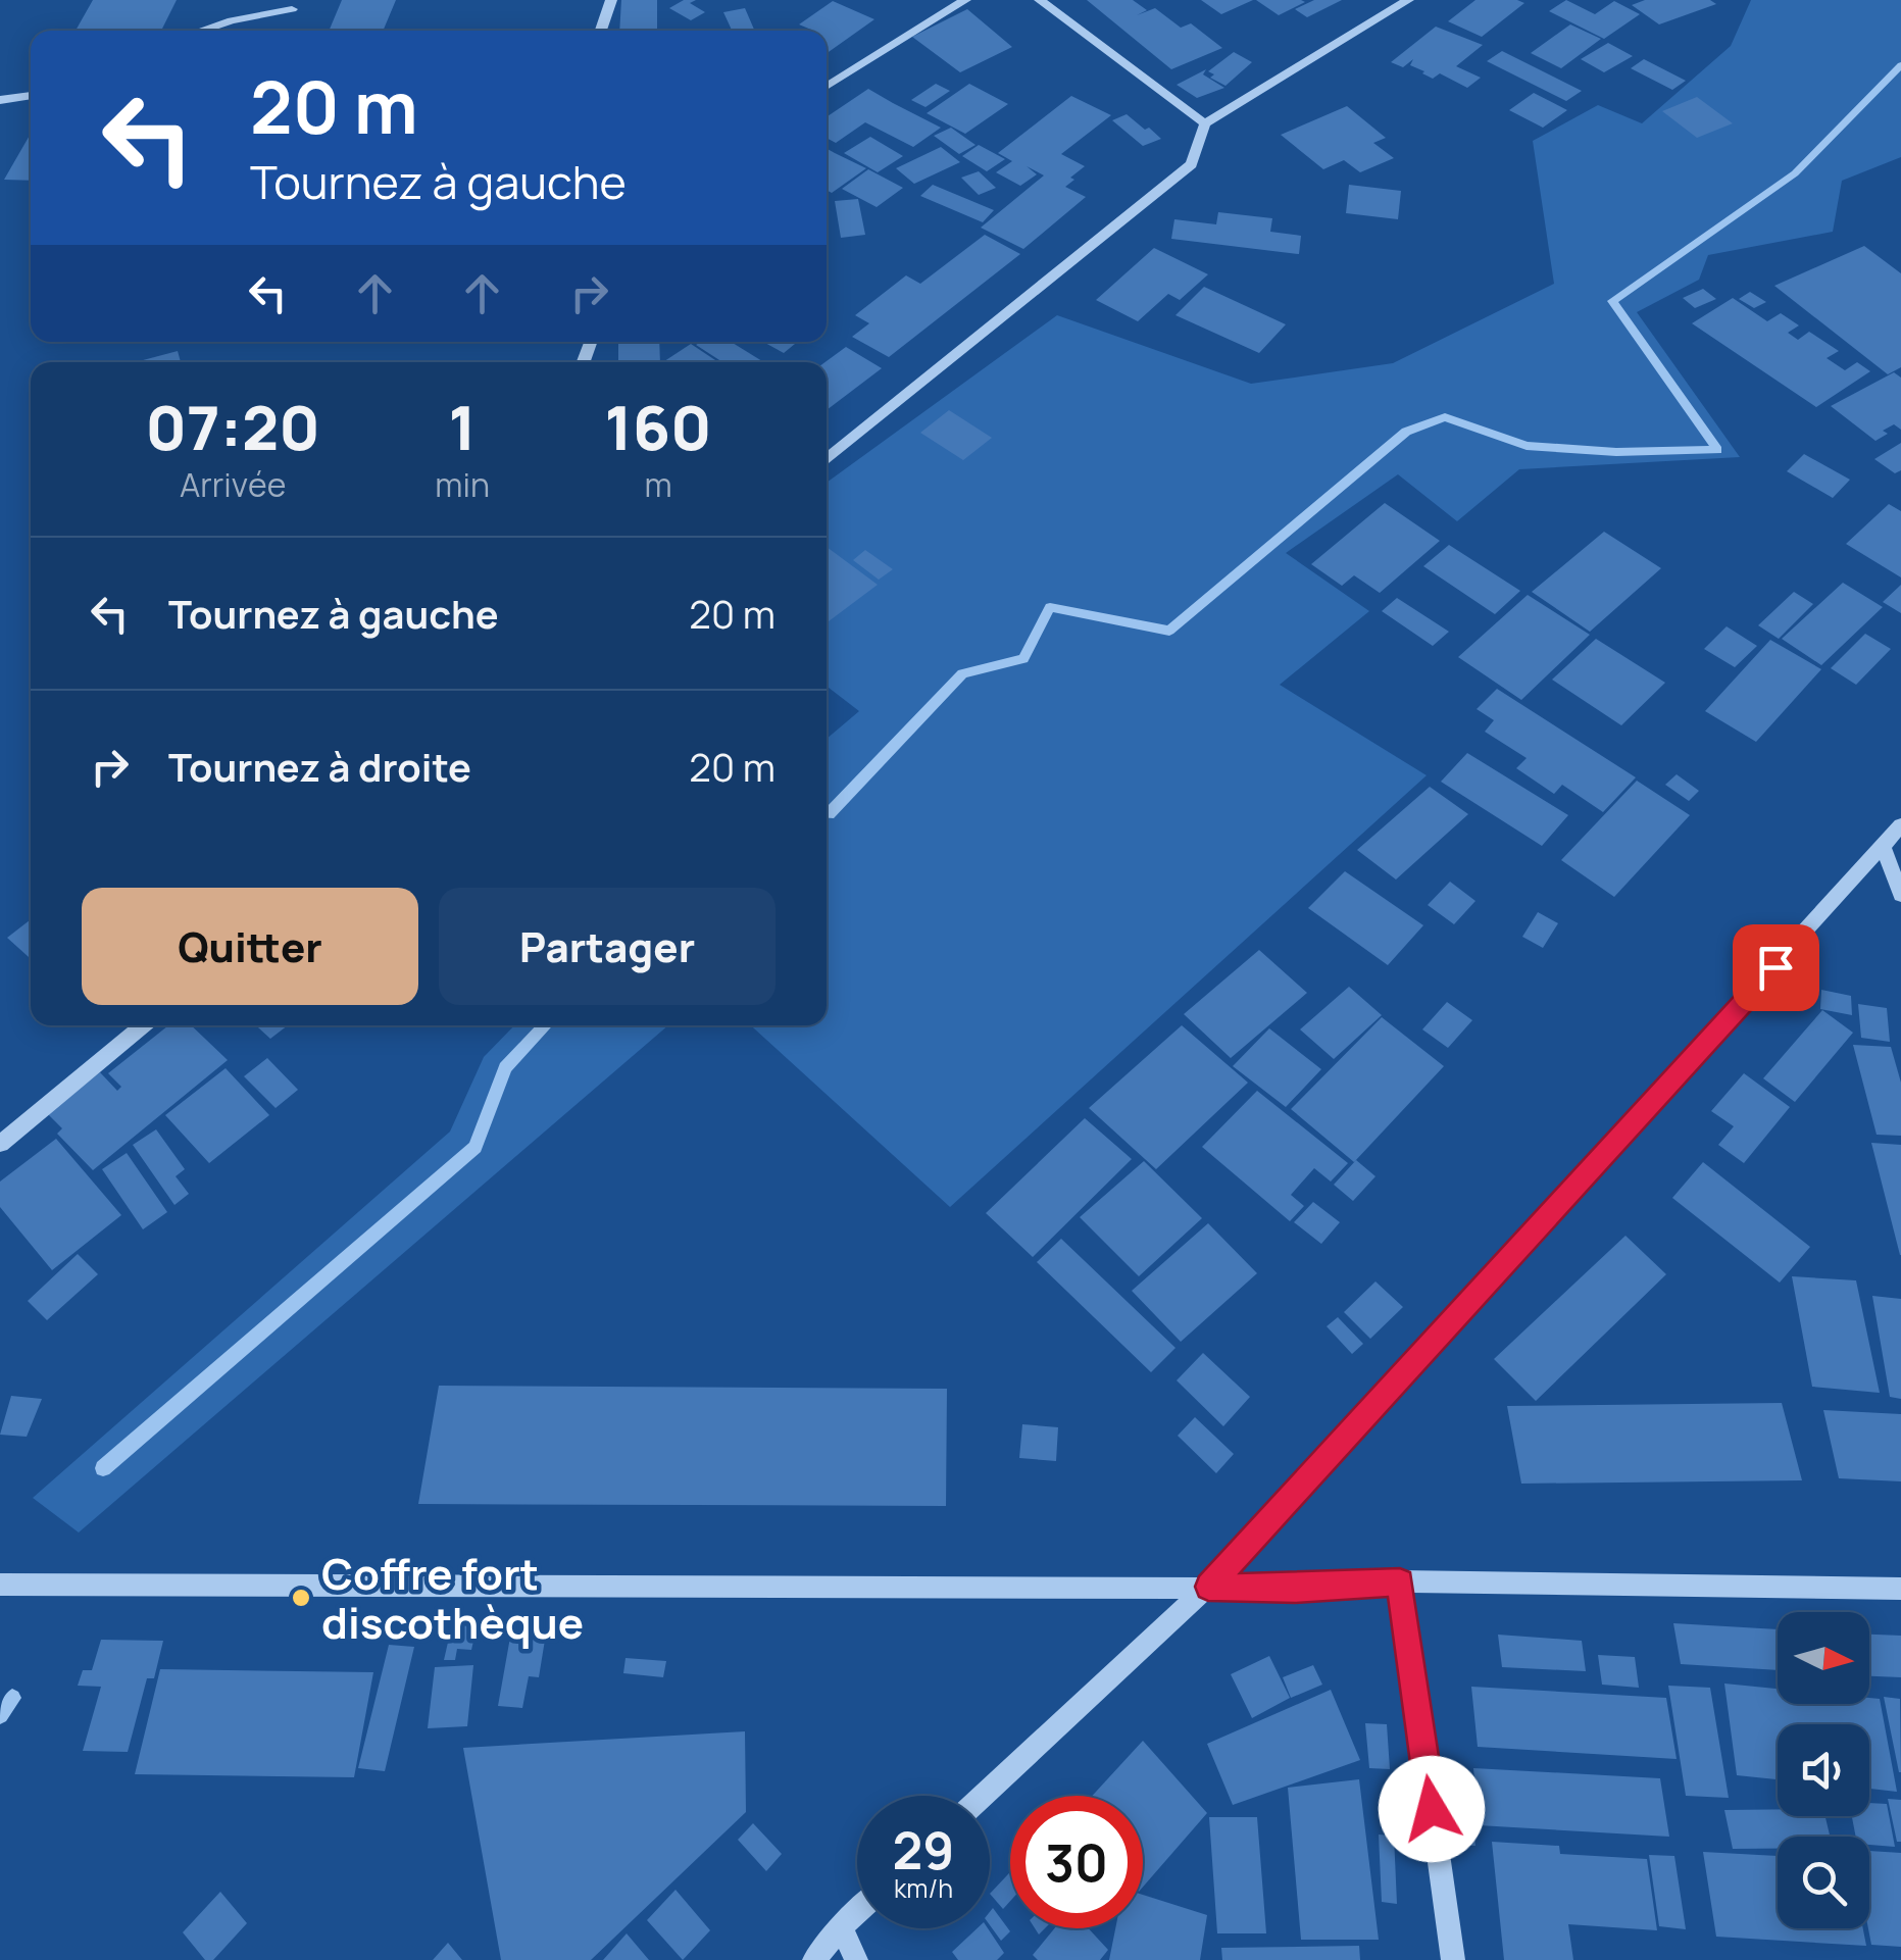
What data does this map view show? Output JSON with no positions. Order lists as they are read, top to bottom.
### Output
{
  "places": ["Coffre fort discothèque"],
  "north": "right",
  "page": {
    "turn": ["20 m", "Tournez à gauche"],
    "eta": [
      "07:20",
      "Arrivée",
      "1",
      "min",
      "160",
      "m"
    ],
    "list": [
      {
        "name": "Tournez à gauche",
        "value": "20 m"
      },
      {
        "name": "Tournez à droite",
        "value": "20 m"
      }
    ],
    "buttons": ["Quitter", "Partager"],
    "speed": "29 km/h",
    "limit": "30"
  }
}
